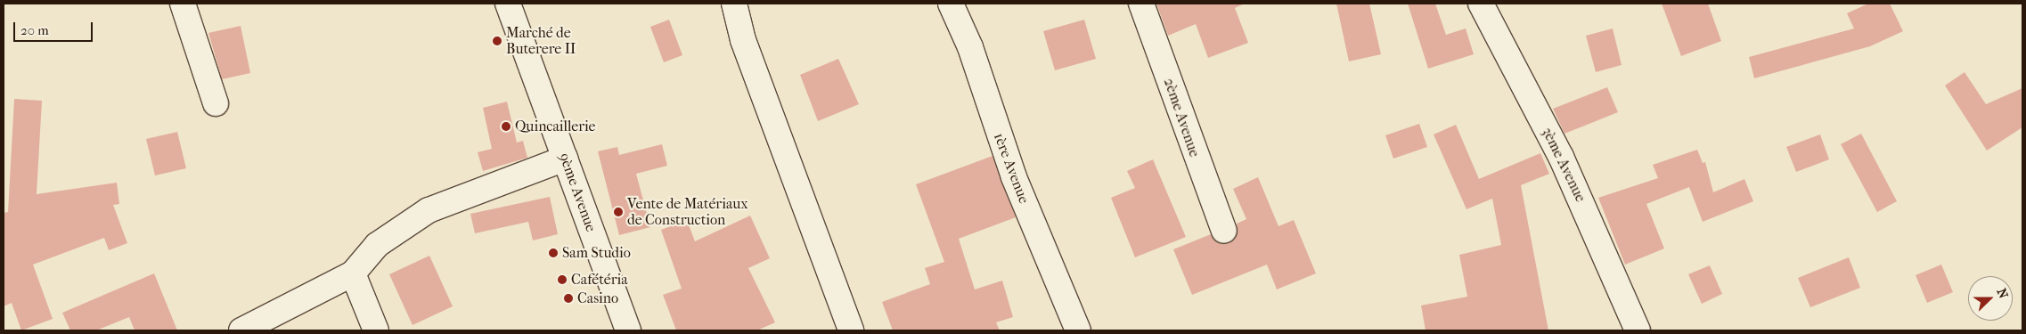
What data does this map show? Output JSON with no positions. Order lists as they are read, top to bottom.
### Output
{
  "streets": {
    "street": [
      "2ème Avenue",
      "3ème Avenue",
      "1ère Avenue",
      "9ème Avenue"
    ]
  },
  "places": [
    "Marché de Buterere II",
    "Quincaillerie",
    "Vente de Matériaux de Construction",
    "Sam Studio",
    "Cafétéria",
    "Casino"
  ],
  "scale_bar": "20 m",
  "north": "right"
}
